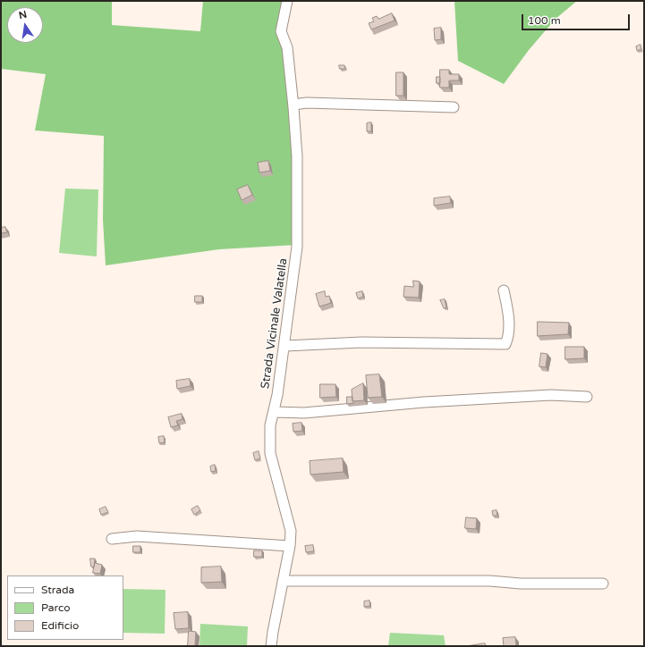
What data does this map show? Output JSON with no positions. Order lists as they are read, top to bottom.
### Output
{
  "streets": {
    "street": ["Strada Vicinale Valatella"]
  },
  "legend": ["Strada", "Parco", "Edificio"],
  "scale_bar": "100 m",
  "north": "top"
}
